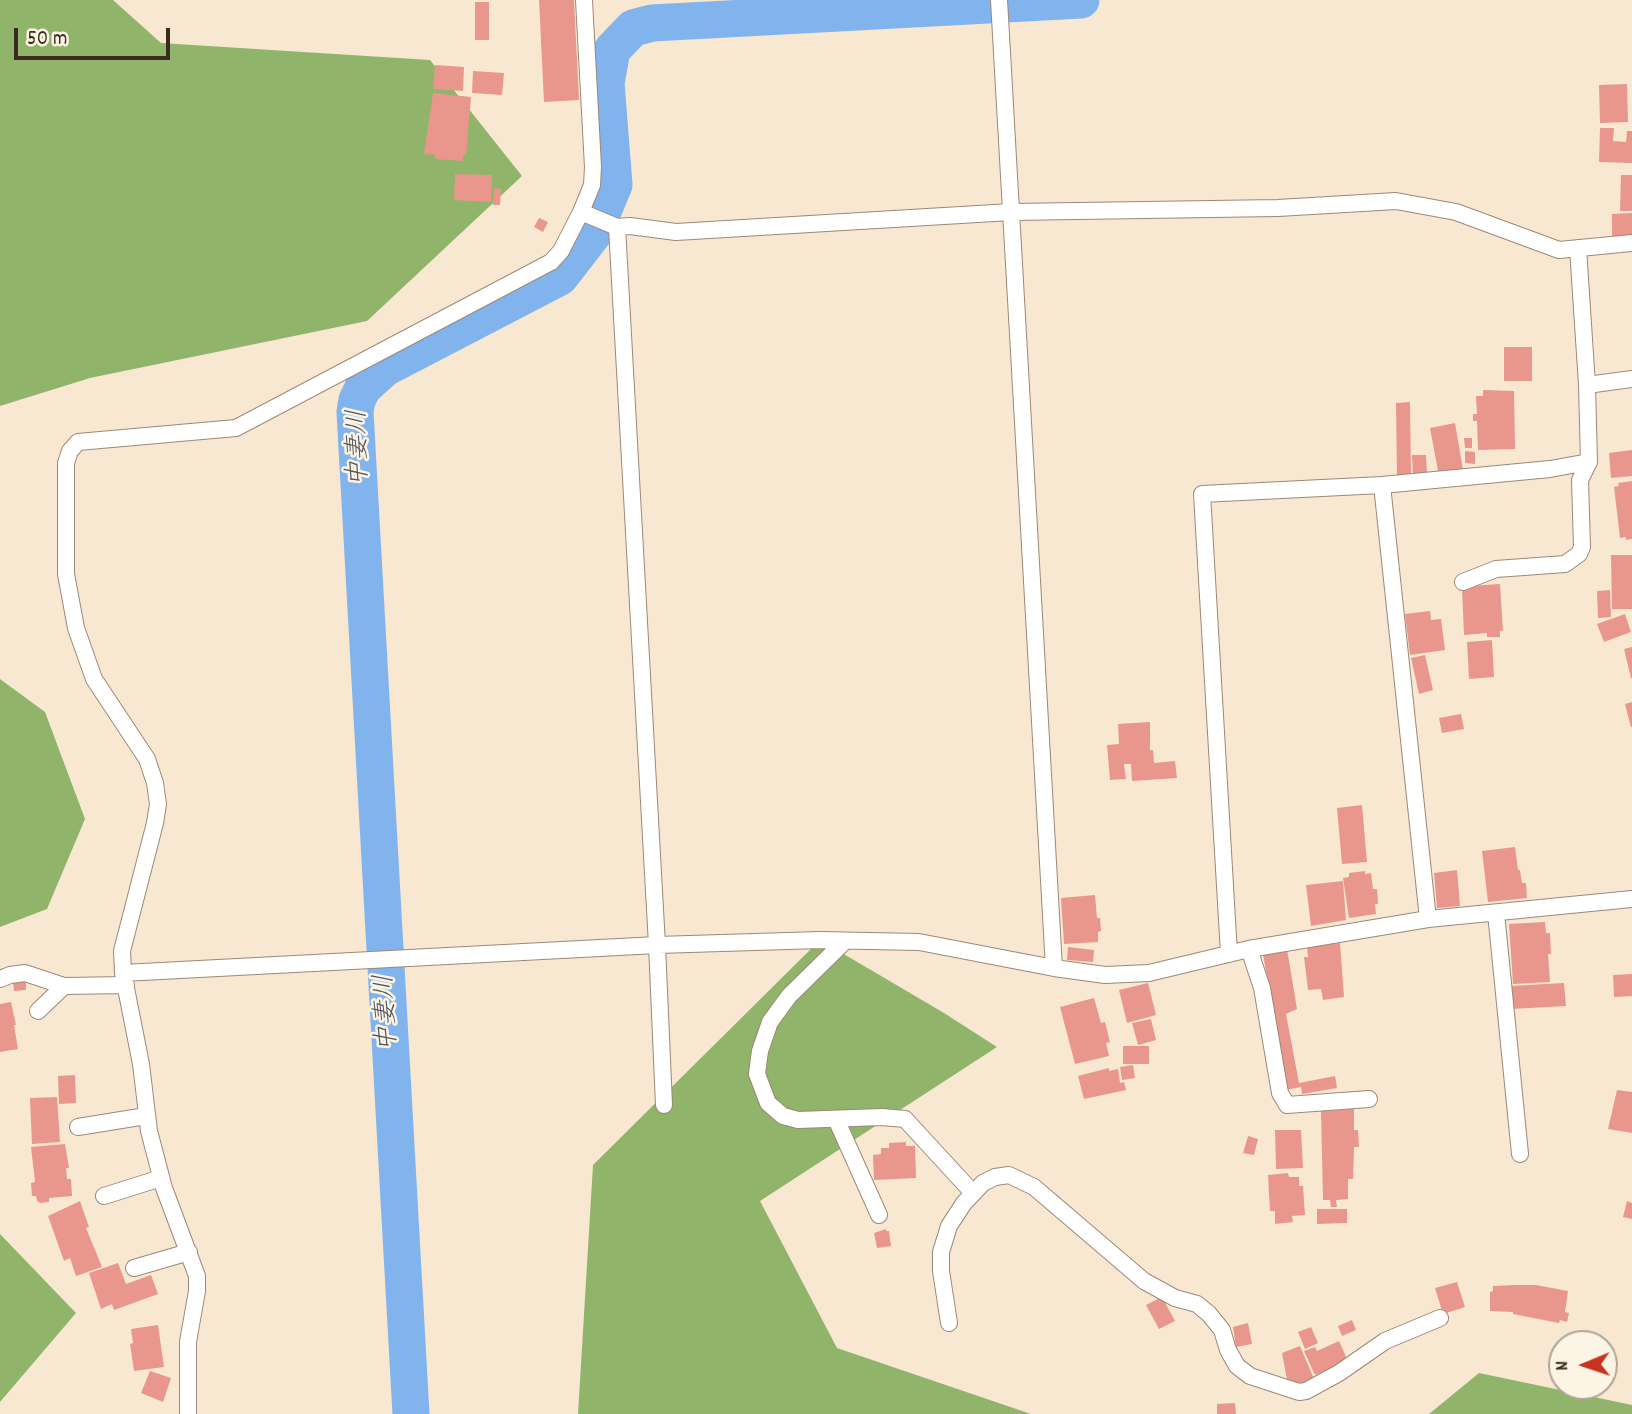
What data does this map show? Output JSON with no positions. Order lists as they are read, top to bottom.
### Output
{
  "water": ["中妻川"],
  "scale_bar": "50 m",
  "north": "left"
}
